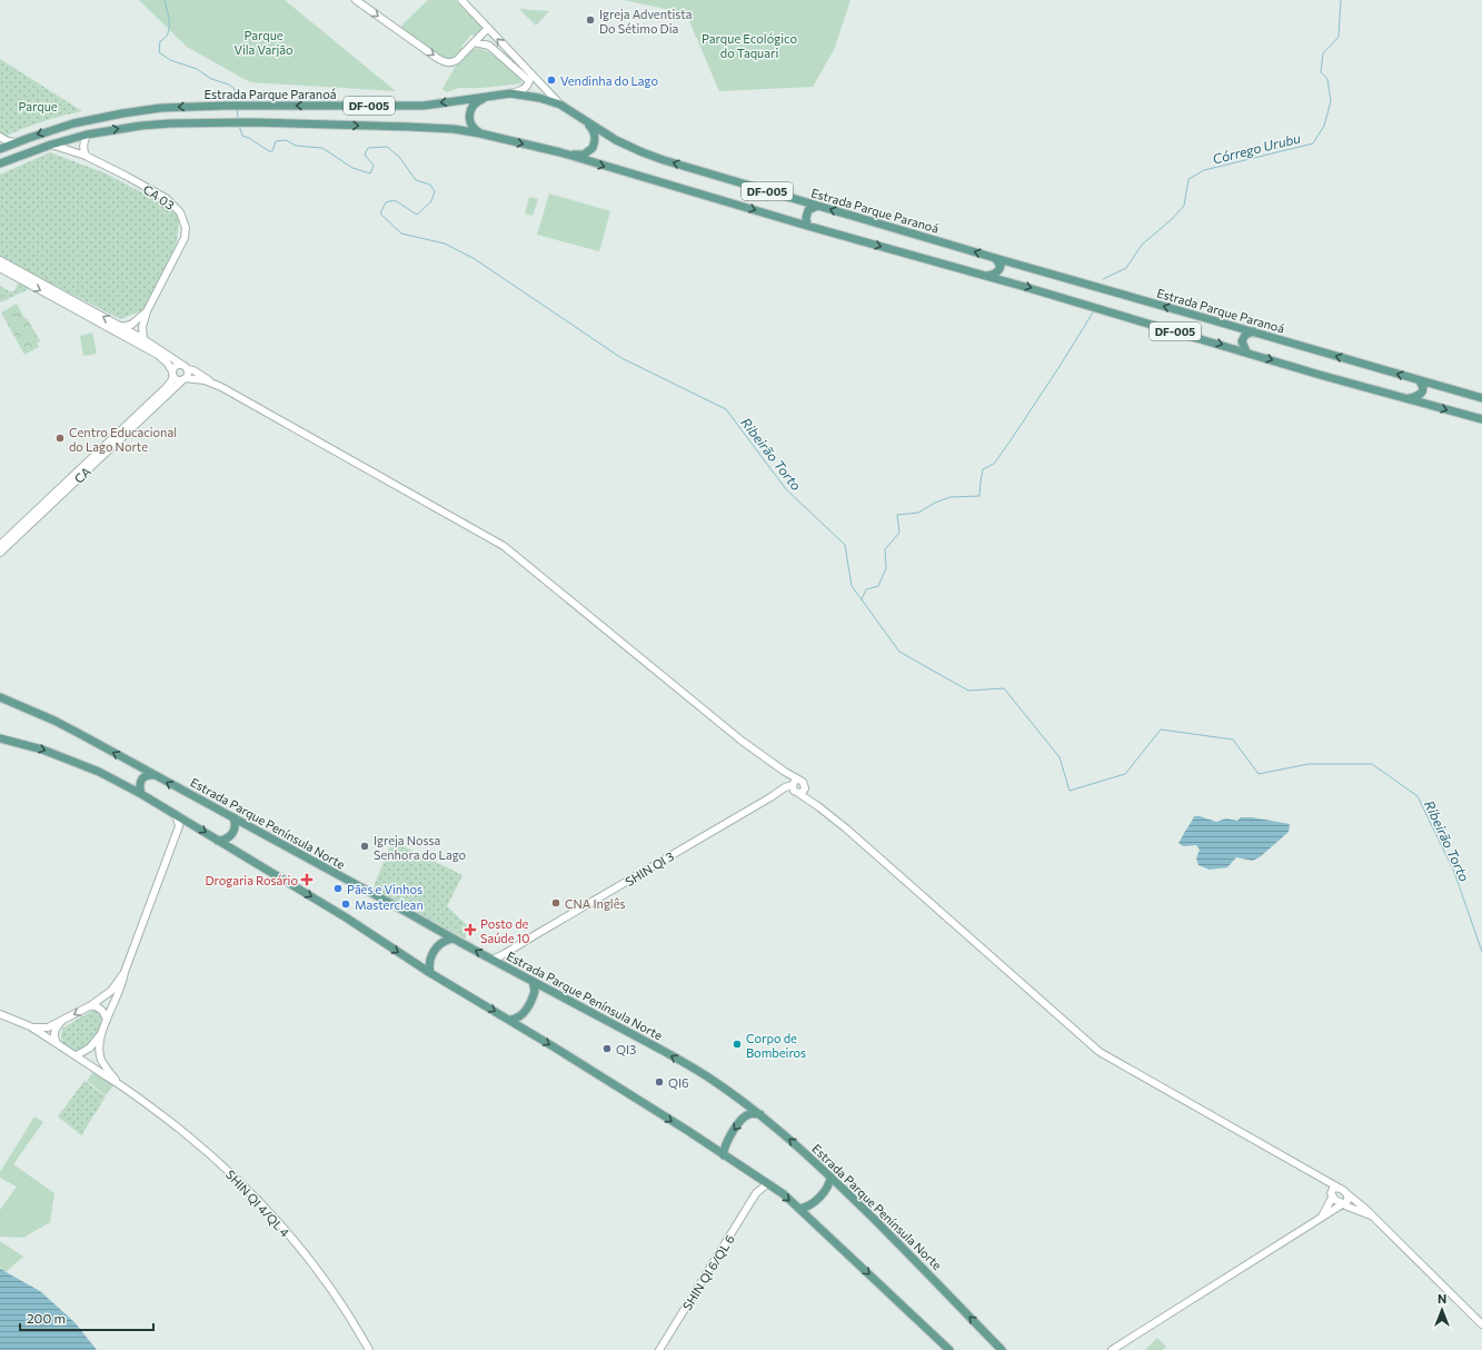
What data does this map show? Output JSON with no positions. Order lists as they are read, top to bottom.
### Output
{
  "streets": {
    "main road": ["Estrada Parque Paranoá", "DF-005", "Estrada Parque Península Norte"],
    "street": [
      "CA 03",
      "CA",
      "SHIN QI 3",
      "SHIN QI 4/QL 4",
      "SHIN QI 6/QL 6"
    ]
  },
  "crossings": [
    ["DF-005", "CA 03"],
    ["Estrada Parque Península Norte", "SHIN QI 3"]
  ],
  "water": ["Córrego Urubu", "Ribeirão Torto"],
  "parks": ["Parque Vila Varjão", "Parque Ecológico do Taquari", "Parque"],
  "places": {
    "other": [
      "Igreja Adventista Do Sétimo Dia",
      "Vendinha do Lago",
      "Centro Educacional do Lago Norte",
      "Igreja Nossa Senhora do Lago",
      "Pães e Vinhos",
      "CNA Inglês",
      "Masterclean",
      "Corpo de Bombeiros",
      "QI3",
      "QI6"
    ],
    "health": ["Drogaria Rosário", "Posto de Saúde 10"]
  },
  "scale_bar": "200 m",
  "north": "top"
}
